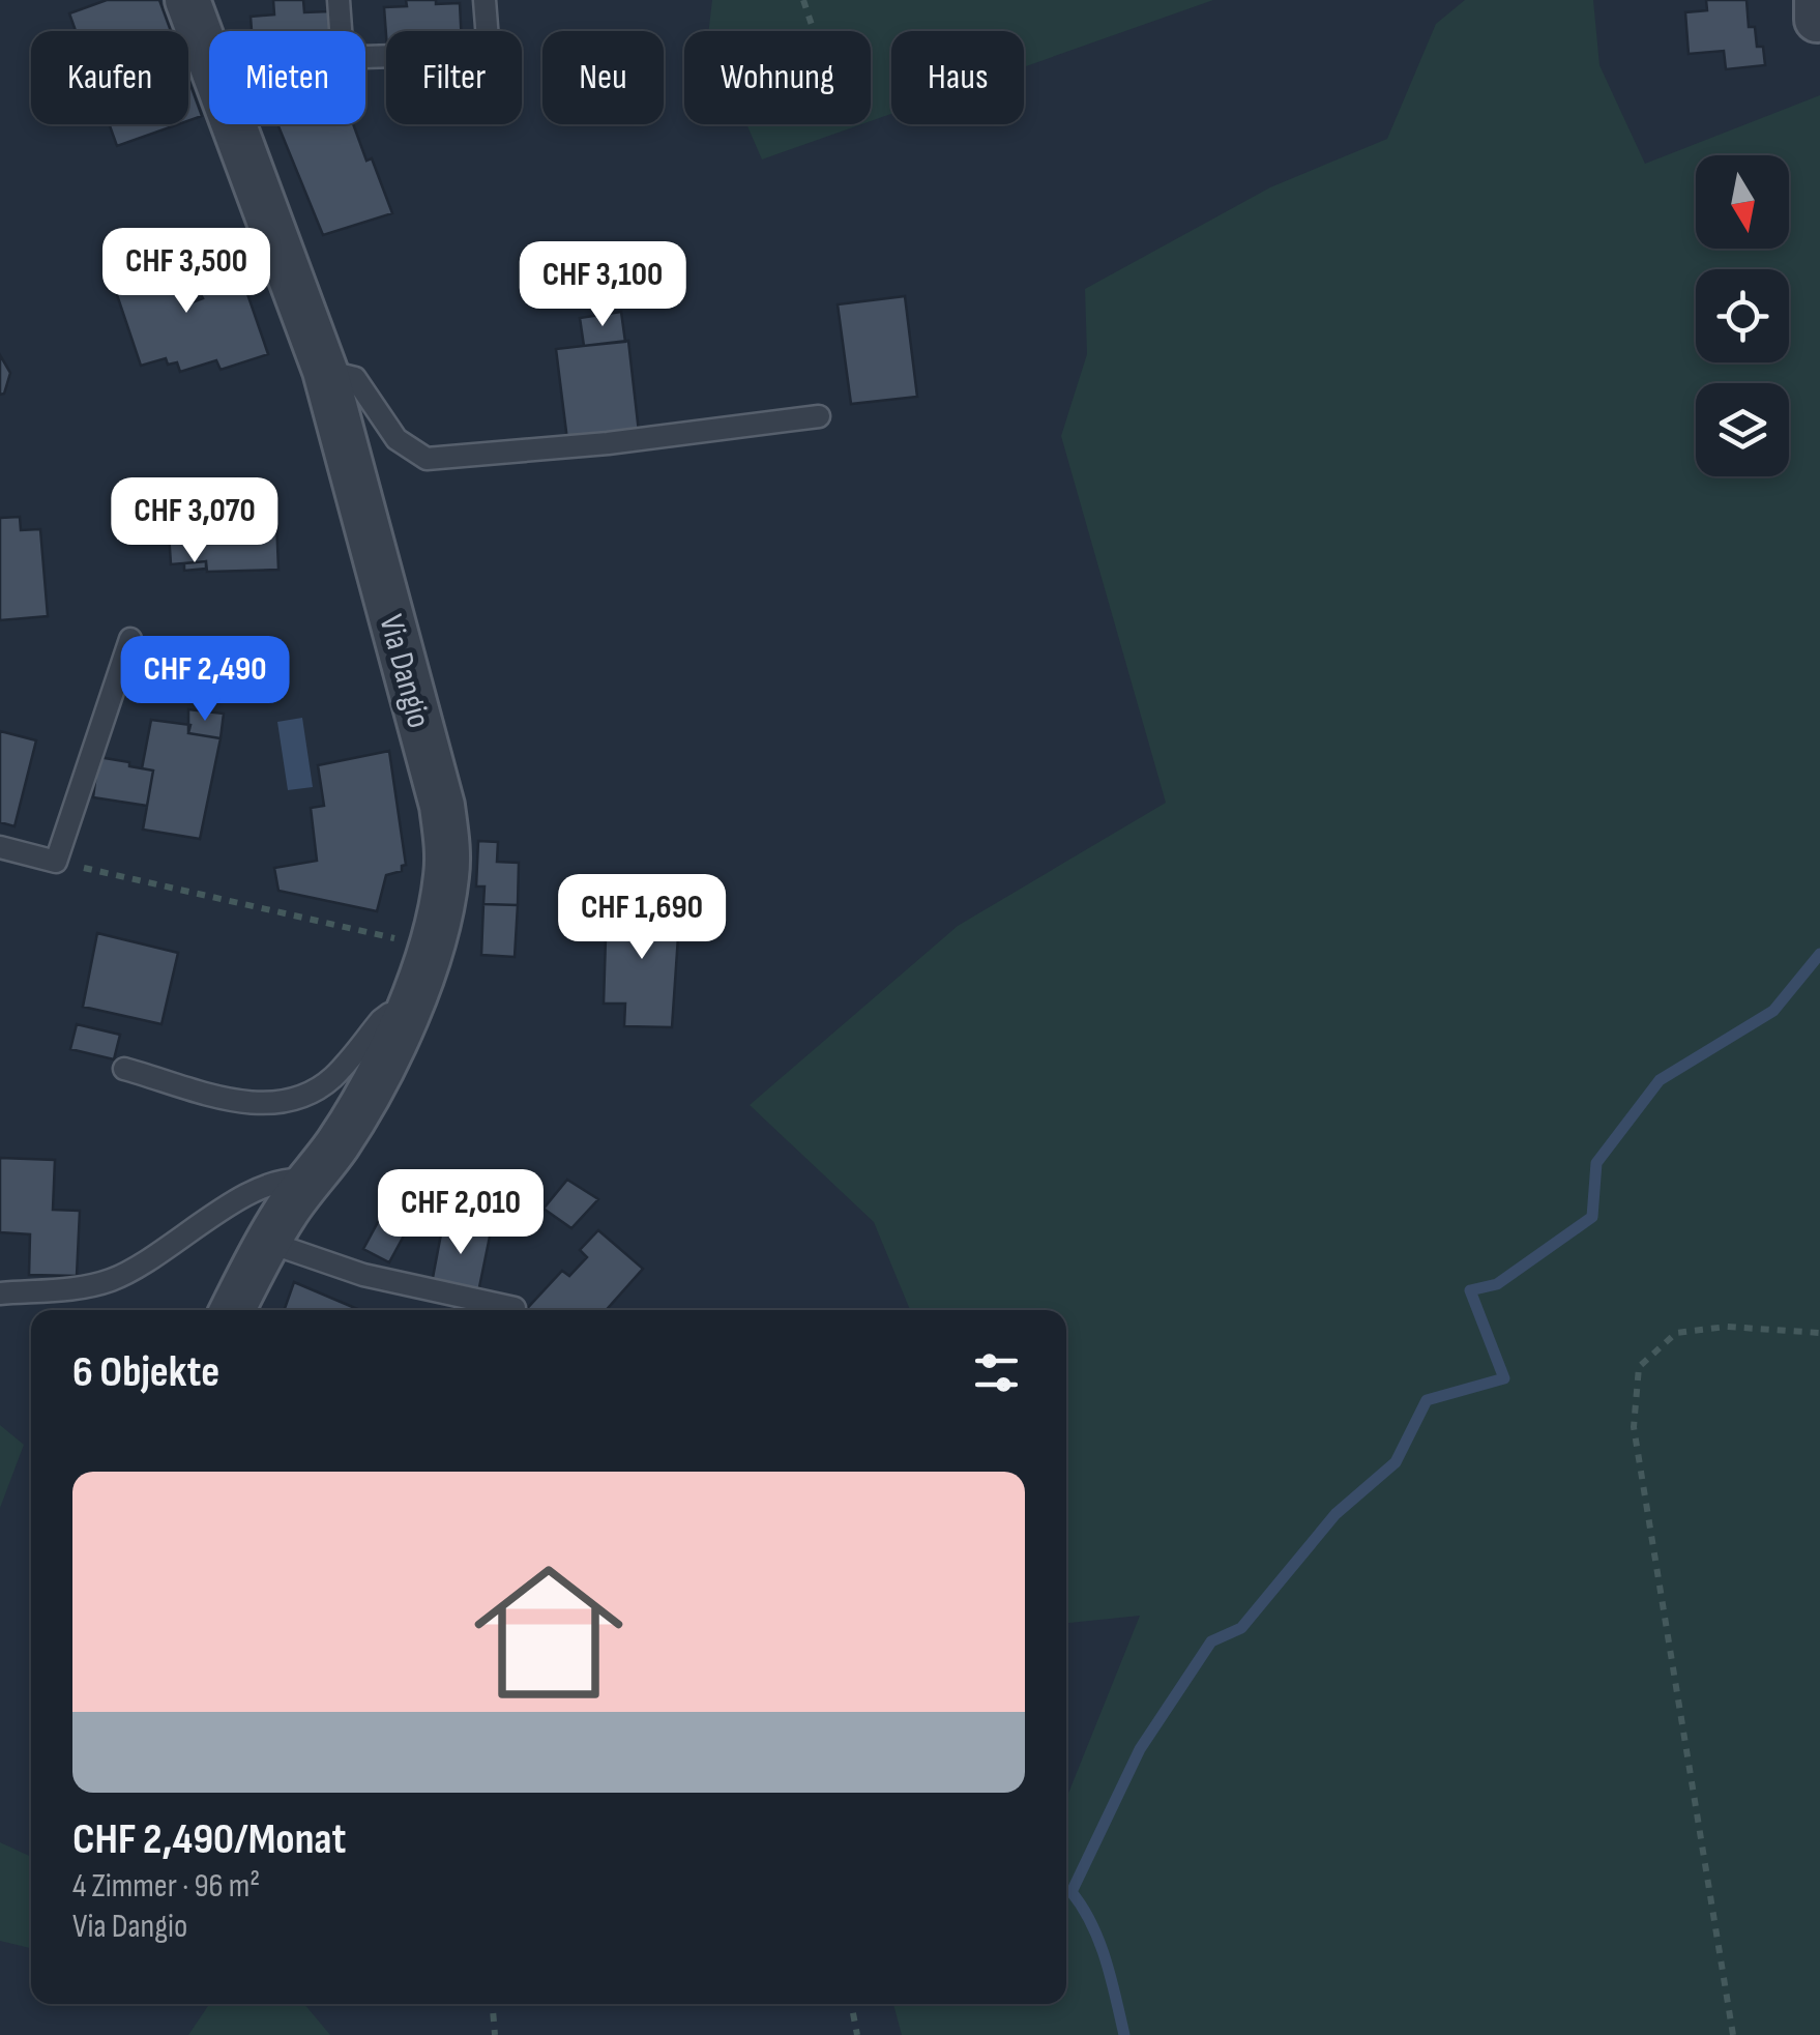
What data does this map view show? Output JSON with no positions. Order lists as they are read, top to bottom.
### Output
{
  "streets": {
    "street": ["Via Dangio"]
  },
  "north": "bottom",
  "page": {
    "chip": [
      "Kaufen",
      "Mieten",
      "Filter",
      "Neu",
      "Wohnung",
      "Haus"
    ],
    "price": [
      "CHF 3,500",
      "CHF 3,100",
      "CHF 3,070",
      "CHF 2,490",
      "CHF 1,690",
      "CHF 2,010"
    ],
    "heading": "6 Objekte",
    "list": [
      {
        "name": "CHF 2,490/Monat",
        "note": "4 Zimmer · 96 m² · Via Dangio"
      }
    ]
  }
}
